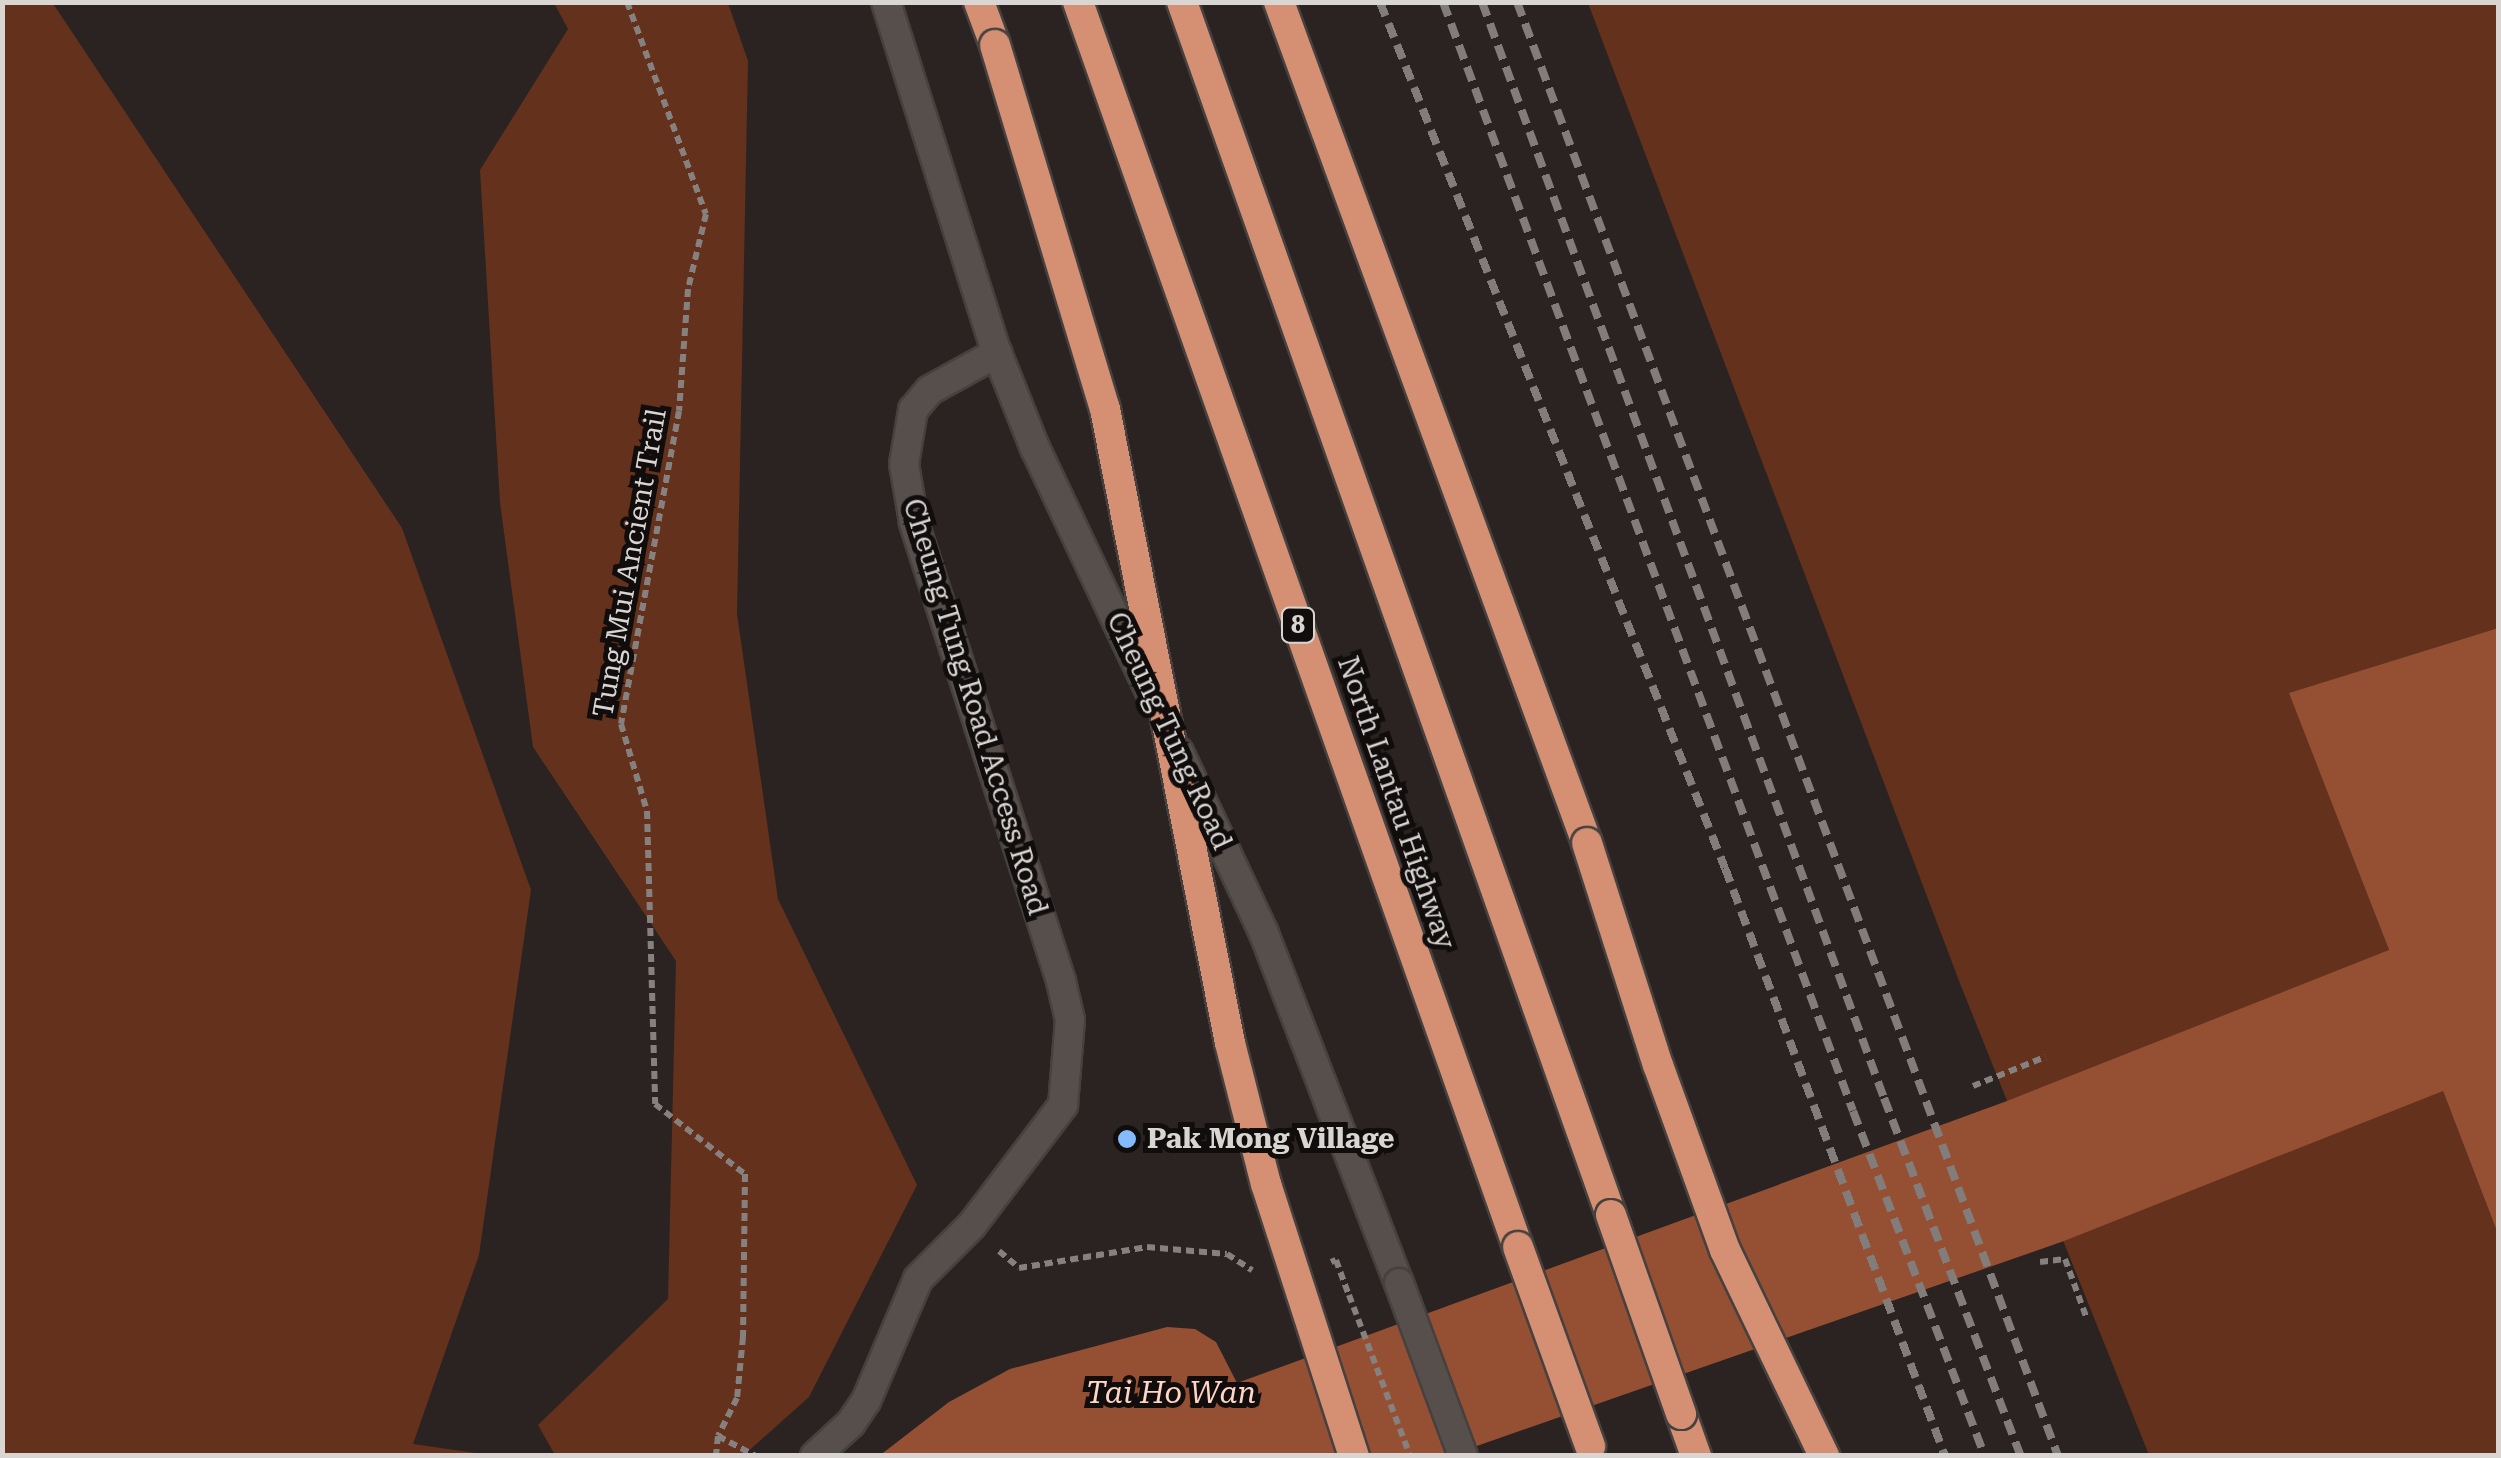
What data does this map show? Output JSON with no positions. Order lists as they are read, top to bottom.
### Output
{
  "streets": {
    "highway": ["8", "North Lantau Highway"],
    "main road": ["Cheung Tung Road Access Road", "Cheung Tung Road"],
    "path": ["Tung Mui Ancient Trail"]
  },
  "crossings": [
    ["Cheung Tung Road Access Road", "Cheung Tung Road"]
  ],
  "water": ["Tai Ho Wan"],
  "places": ["Pak Mong Village"]
}
